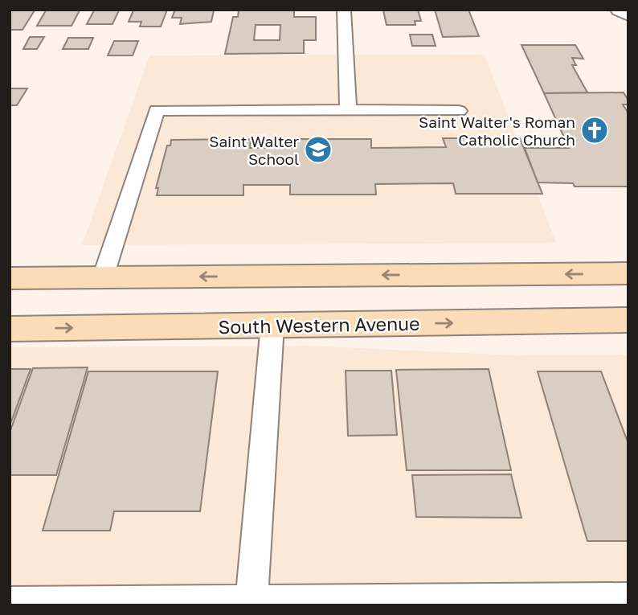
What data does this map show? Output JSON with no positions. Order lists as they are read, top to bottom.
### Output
{
  "streets": {
    "main road": ["South Western Avenue"]
  },
  "places": {
    "church": ["Saint Walter's Roman Catholic Church"],
    "school or university": ["Saint Walter School"]
  }
}
